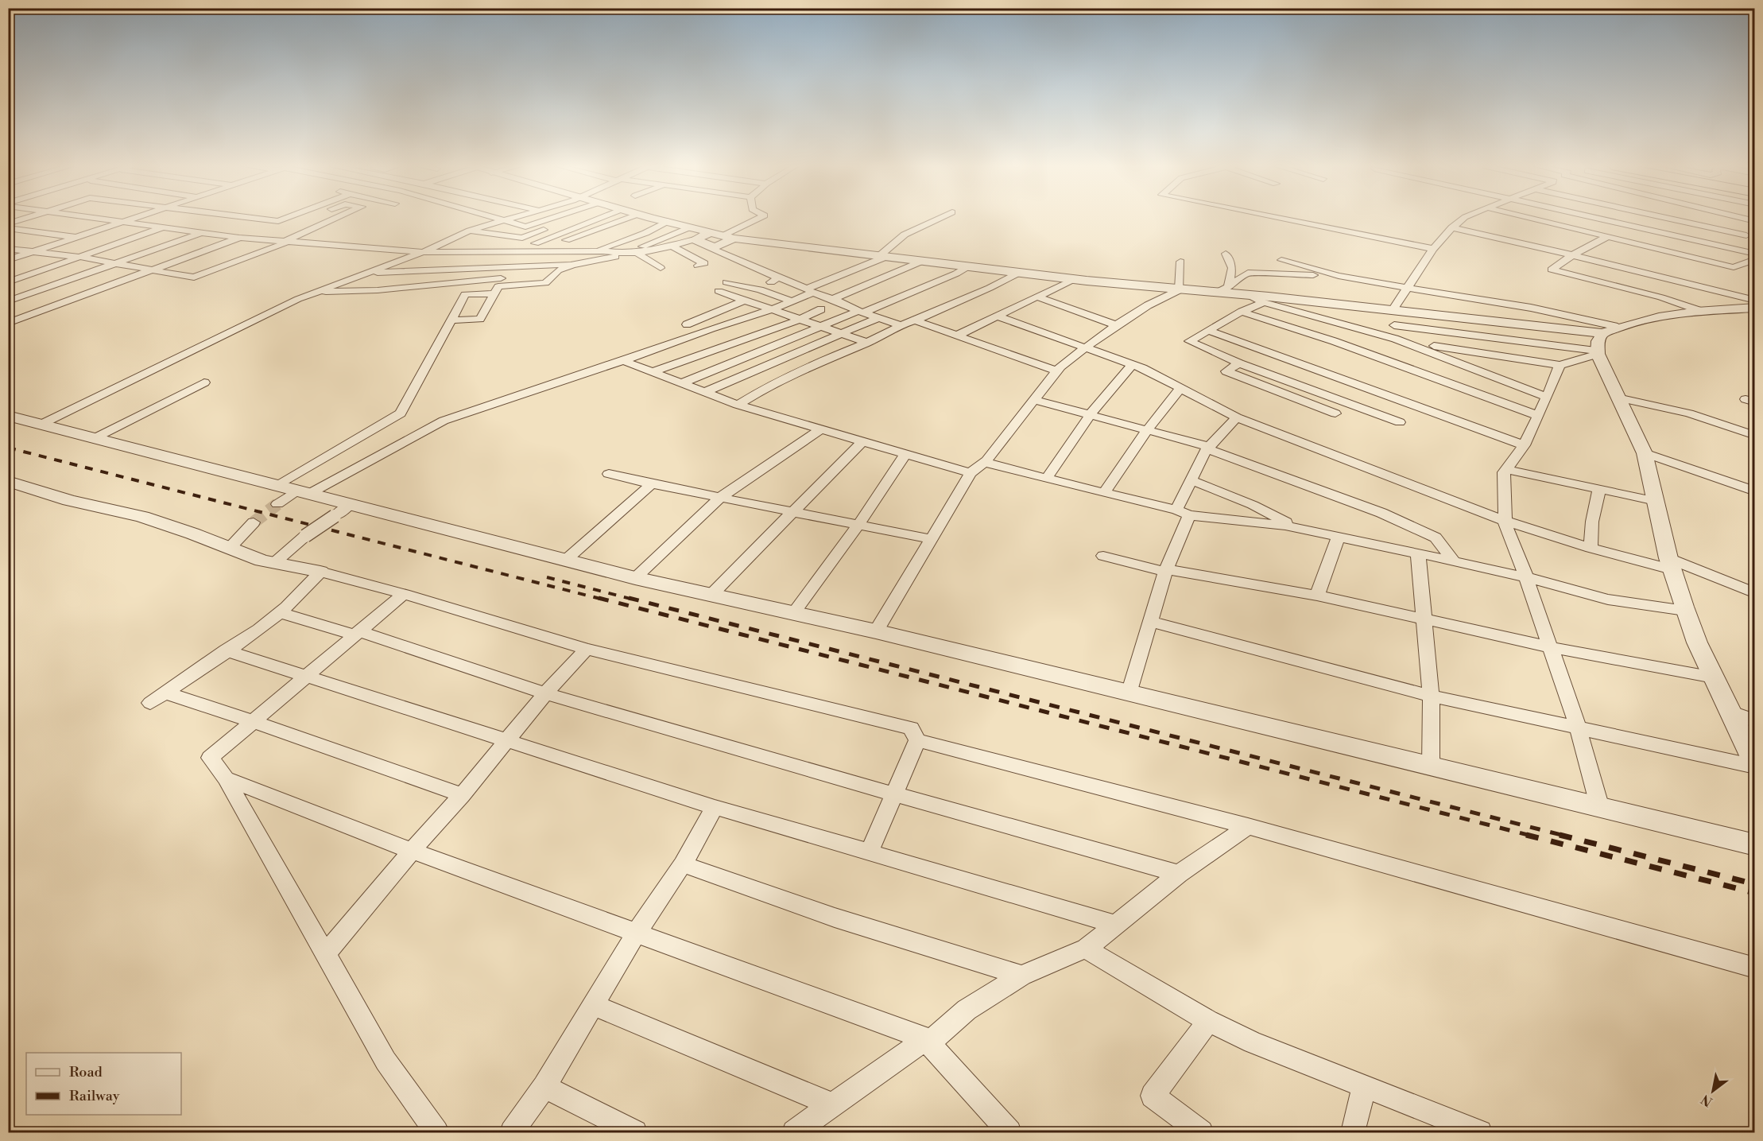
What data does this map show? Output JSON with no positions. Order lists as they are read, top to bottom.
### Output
{
  "legend": ["Road", "Railway"],
  "north": "bottom left"
}
